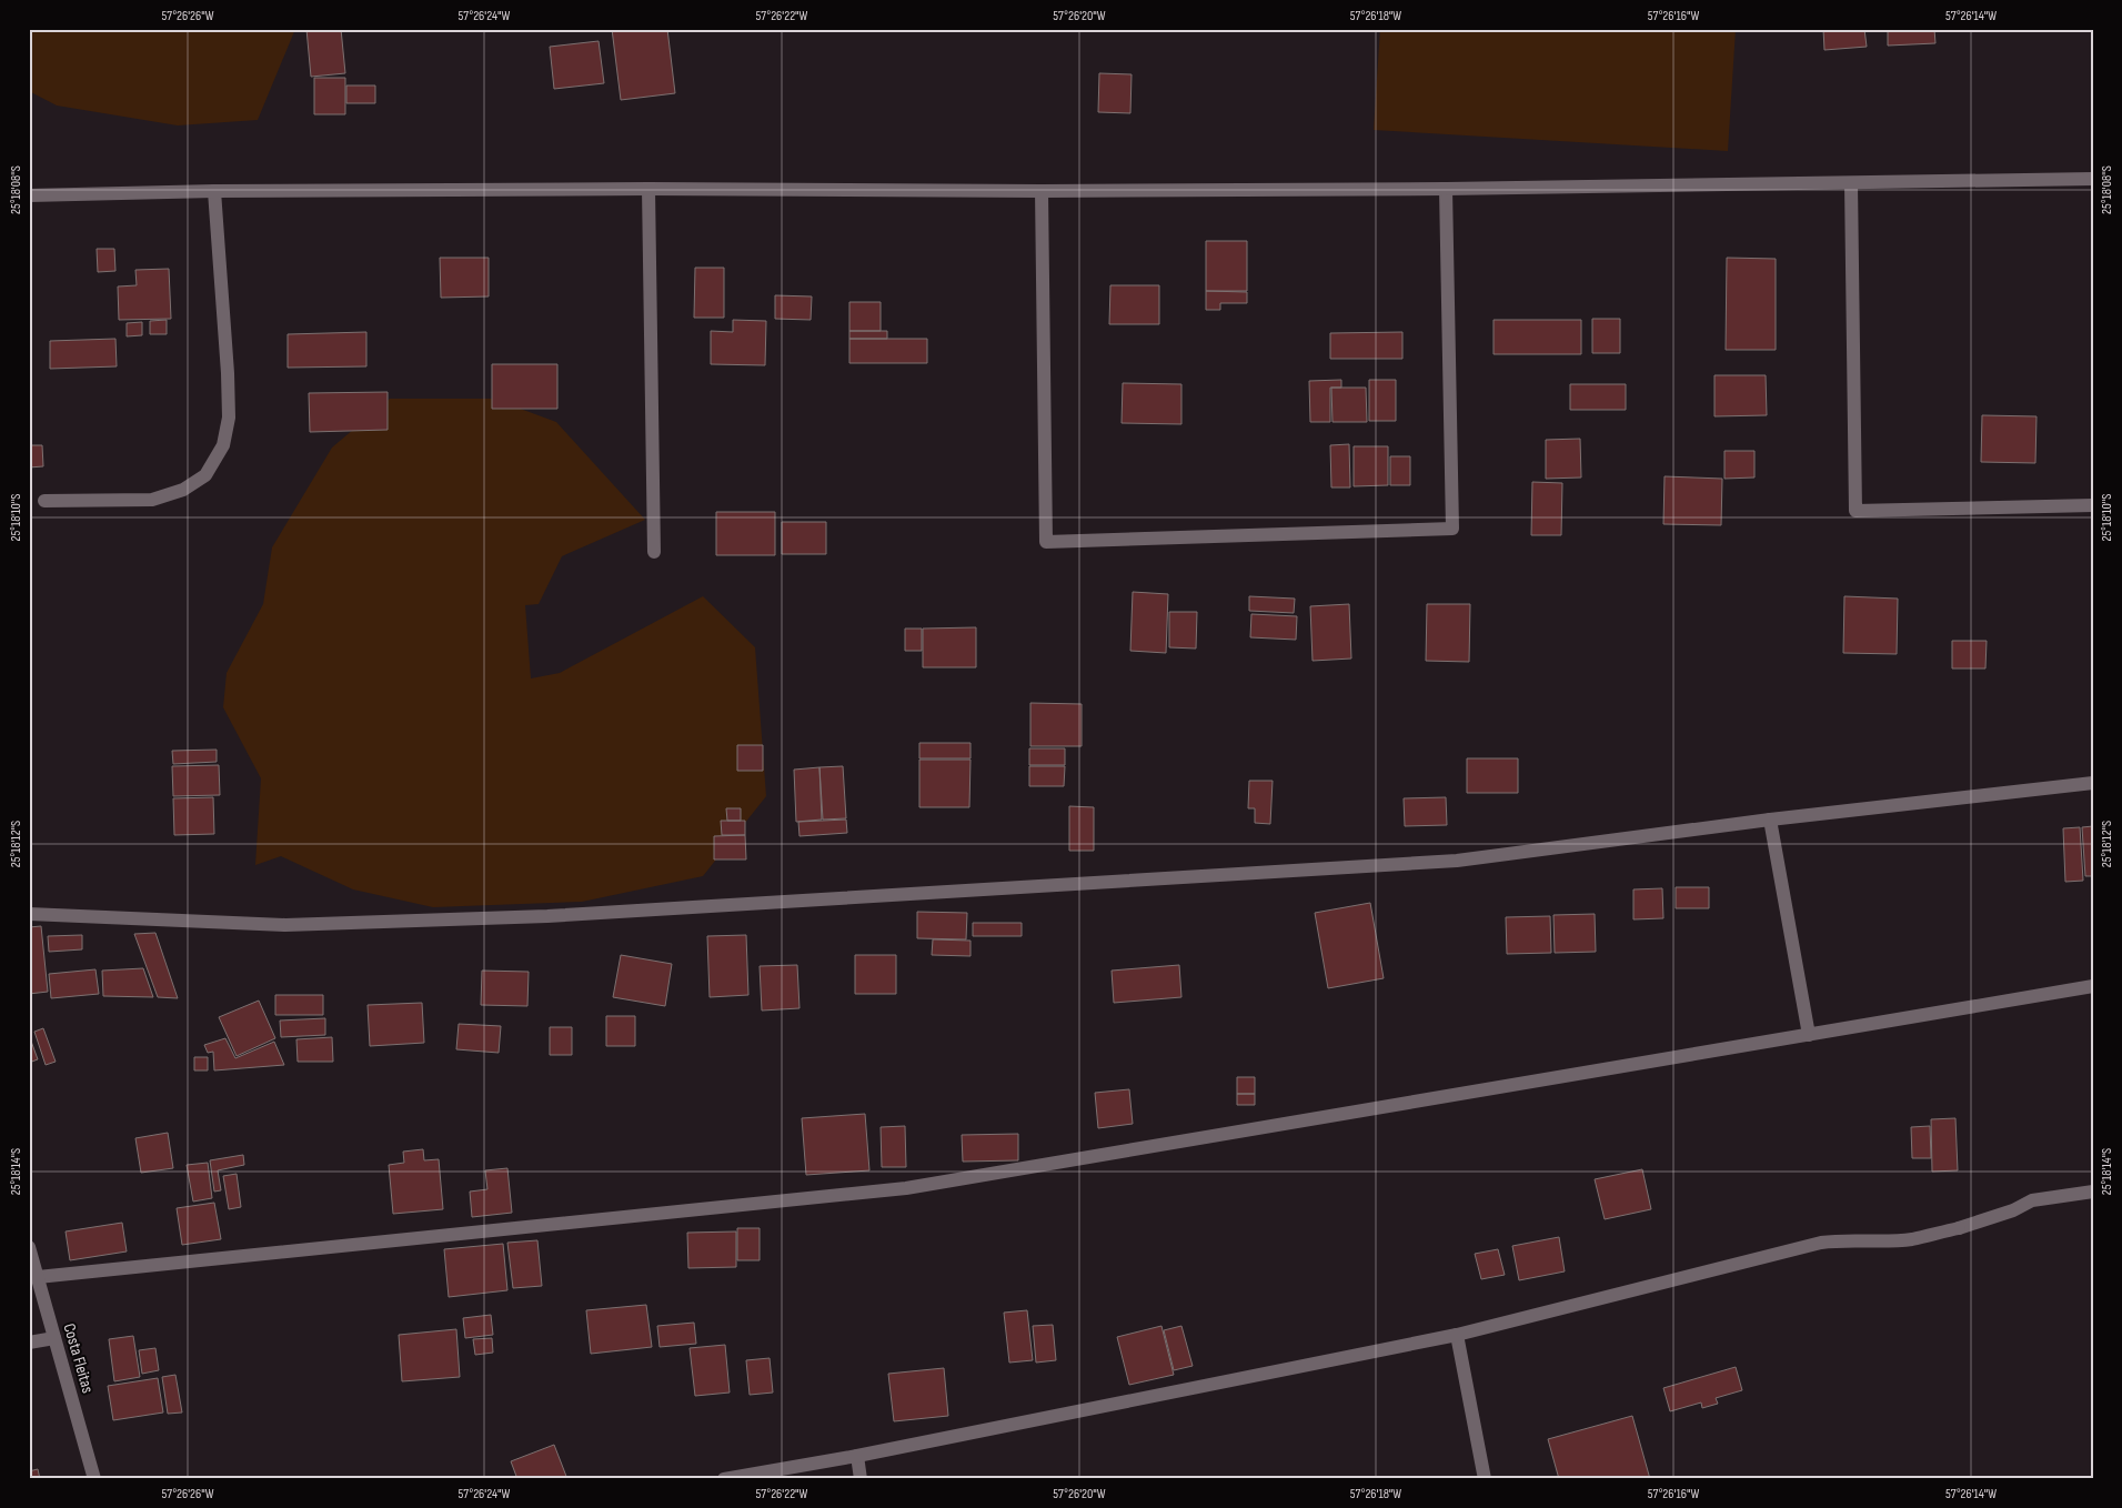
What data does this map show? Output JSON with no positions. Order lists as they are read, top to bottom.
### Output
{
  "streets": {
    "street": ["Costa Fleitas"]
  },
  "coordinates": [
    "57°26'26\"W",
    "57°26'24\"W",
    "57°26'22\"W",
    "57°26'20\"W",
    "57°26'18\"W",
    "57°26'16\"W",
    "57°26'14\"W",
    "25°18'08\"S",
    "25°18'10\"S",
    "25°18'12\"S",
    "25°18'14\"S"
  ]
}
